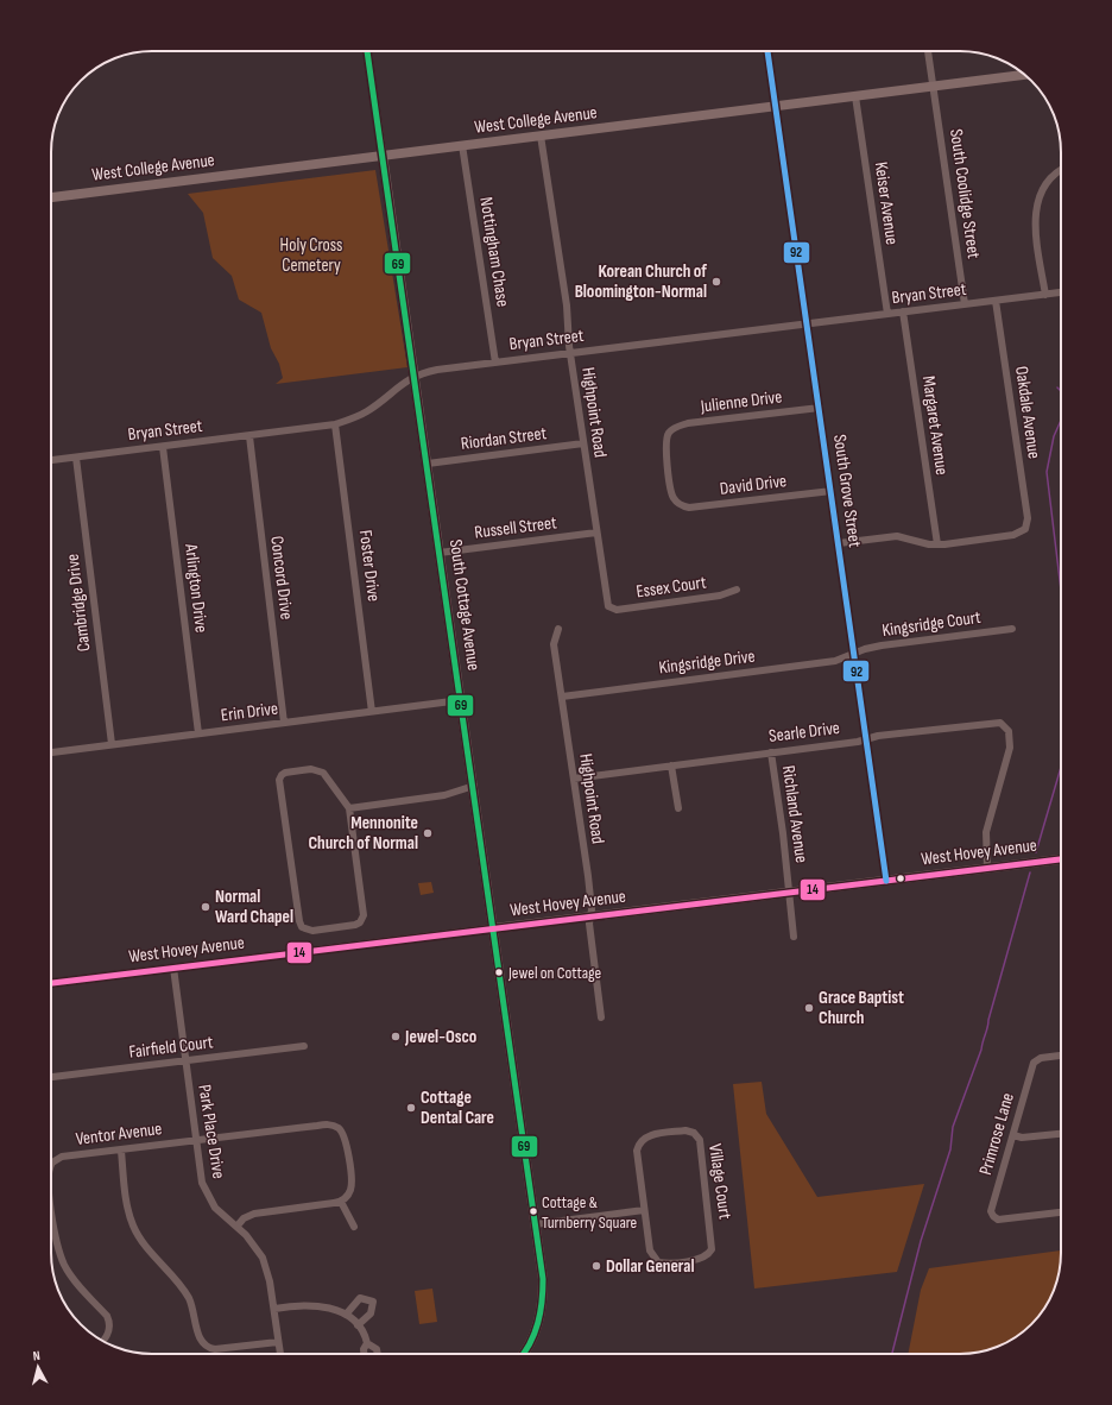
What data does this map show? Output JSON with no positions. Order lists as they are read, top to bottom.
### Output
{
  "streets": {
    "main road": ["West College Avenue", "South Cottage Avenue", "West Hovey Avenue"],
    "street": [
      "South Coolidge Street",
      "Keiser Avenue",
      "Nottingham Chase",
      "Bryan Street",
      "Julienne Drive",
      "Highpoint Road",
      "Oakdale Avenue",
      "Margaret Avenue",
      "Riordan Street",
      "David Drive",
      "South Grove Street",
      "Russell Street",
      "Foster Drive",
      "Concord Drive",
      "Essex Court",
      "Arlington Drive",
      "Cambridge Drive",
      "Kingsridge Court",
      "Kingsridge Drive",
      "Erin Drive",
      "Searle Drive",
      "Richland Avenue",
      "Fairfield Court",
      "Park Place Drive",
      "Ventor Avenue",
      "Primrose Lane",
      "Village Court"
    ]
  },
  "crossings": [
    ["West College Avenue", "South Coolidge Street"],
    ["West College Avenue", "Keiser Avenue"],
    ["West College Avenue", "Nottingham Chase"],
    ["West College Avenue", "Highpoint Road"],
    ["West College Avenue", "South Grove Street"],
    ["West College Avenue", "South Cottage Avenue"],
    ["South Coolidge Street", "Bryan Street"],
    ["Keiser Avenue", "Bryan Street"],
    ["Nottingham Chase", "Bryan Street"],
    ["Bryan Street", "Highpoint Road"],
    ["Bryan Street", "Oakdale Avenue"],
    ["Bryan Street", "Margaret Avenue"],
    ["Bryan Street", "South Grove Street"],
    ["Bryan Street", "Foster Drive"],
    ["Bryan Street", "Concord Drive"],
    ["Bryan Street", "Arlington Drive"],
    ["Bryan Street", "Cambridge Drive"],
    ["Bryan Street", "South Cottage Avenue"],
    ["Julienne Drive", "David Drive"],
    ["Julienne Drive", "South Grove Street"],
    ["Highpoint Road", "Riordan Street"],
    ["Highpoint Road", "Russell Street"],
    ["Highpoint Road", "Essex Court"],
    ["Highpoint Road", "Kingsridge Drive"],
    ["Highpoint Road", "Searle Drive"],
    ["Highpoint Road", "West Hovey Avenue"],
    ["Oakdale Avenue", "Margaret Avenue"],
    ["Riordan Street", "South Cottage Avenue"],
    ["David Drive", "South Grove Street"],
    ["South Grove Street", "Kingsridge Court"],
    ["South Grove Street", "Kingsridge Drive"],
    ["South Grove Street", "Searle Drive"],
    ["South Grove Street", "West Hovey Avenue"],
    ["Russell Street", "South Cottage Avenue"],
    ["Foster Drive", "Erin Drive"],
    ["Concord Drive", "Erin Drive"],
    ["Arlington Drive", "Erin Drive"],
    ["Cambridge Drive", "Erin Drive"],
    ["South Cottage Avenue", "Erin Drive"],
    ["South Cottage Avenue", "West Hovey Avenue"],
    ["Kingsridge Court", "Kingsridge Drive"],
    ["Searle Drive", "Richland Avenue"],
    ["Searle Drive", "West Hovey Avenue"],
    ["Richland Avenue", "West Hovey Avenue"],
    ["West Hovey Avenue", "Park Place Drive"],
    ["Fairfield Court", "Park Place Drive"],
    ["Park Place Drive", "Ventor Avenue"]
  ],
  "parks": ["Holy Cross Cemetery"],
  "places": [
    "Korean Church of Bloomington-Normal",
    "Mennonite Church of Normal",
    "Normal Ward Chapel",
    "Jewel on Cottage",
    "Grace Baptist Church",
    "Jewel-Osco",
    "Cottage Dental Care",
    "Cottage & Turnberry Square",
    "Dollar General"
  ],
  "lines": ["transit line 69", "transit line 92", "transit line 14"],
  "north": "top"
}
